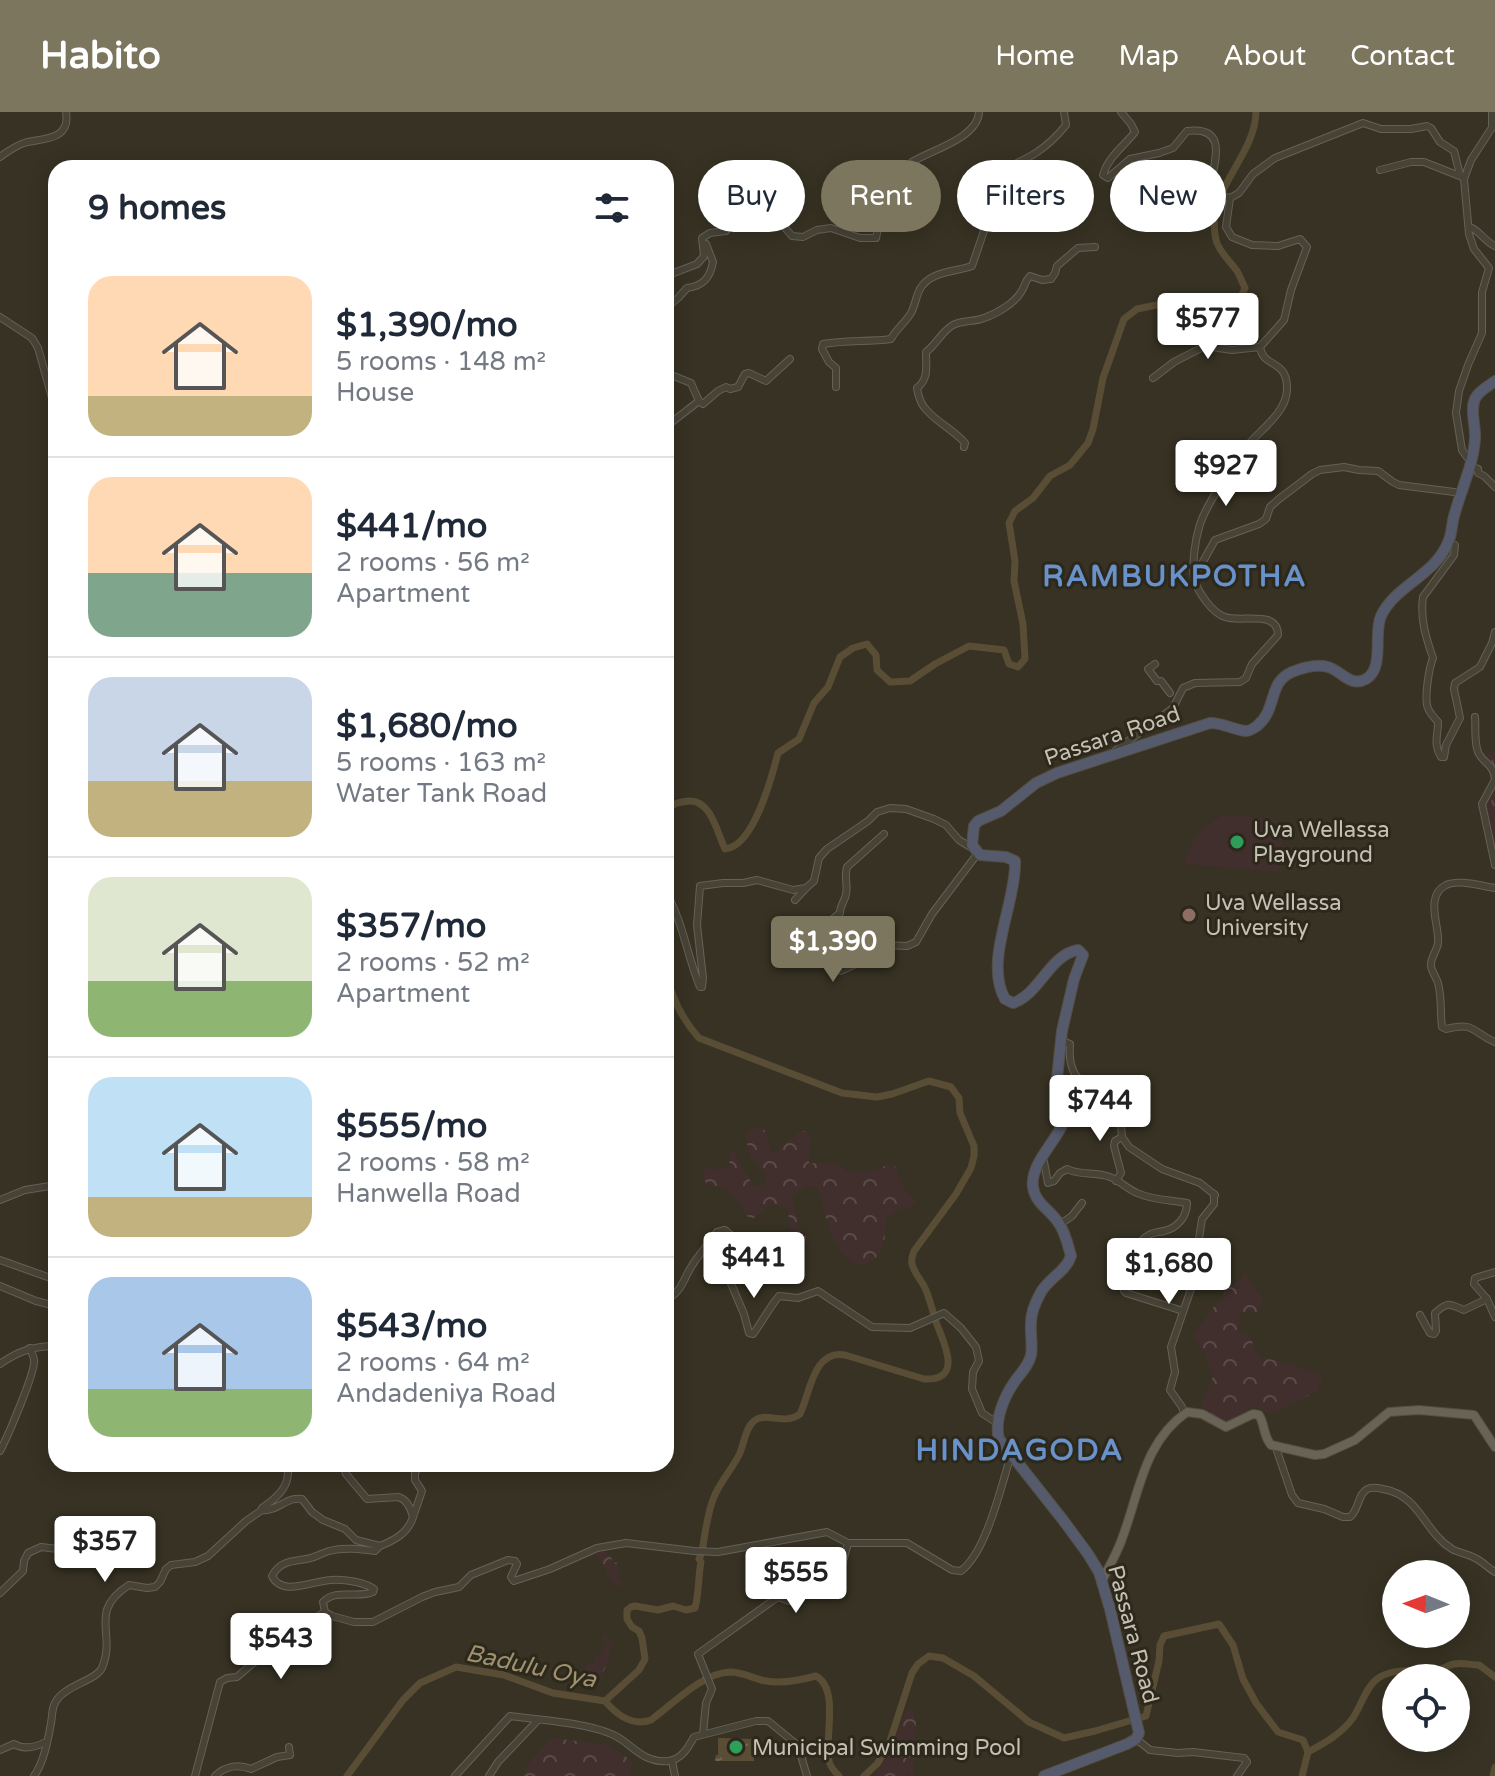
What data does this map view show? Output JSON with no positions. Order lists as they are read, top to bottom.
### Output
{
  "streets": {
    "highway": ["Passara Road"]
  },
  "districts": ["RAMBUKPOTHA", "HINDAGODA"],
  "water": ["Badulu Oya"],
  "places": ["Uva Wellassa Playground", "Uva Wellassa University", "Municipal Swimming Pool"],
  "north": "left",
  "page": {
    "header": "Habito",
    "nav": [
      "Home",
      "Map",
      "About",
      "Contact"
    ],
    "chip": [
      "Buy",
      "Rent",
      "Filters",
      "New"
    ],
    "heading": "9 homes",
    "list": [
      {
        "name": "$1,390/mo",
        "note": "5 rooms · 148 m² · House"
      },
      {
        "name": "$441/mo",
        "note": "2 rooms · 56 m² · Apartment"
      },
      {
        "name": "$1,680/mo",
        "note": "5 rooms · 163 m² · Water Tank Road"
      },
      {
        "name": "$357/mo",
        "note": "2 rooms · 52 m² · Apartment"
      },
      {
        "name": "$555/mo",
        "note": "2 rooms · 58 m² · Hanwella Road"
      },
      {
        "name": "$543/mo",
        "note": "2 rooms · 64 m² · Andadeniya Road"
      }
    ],
    "price": [
      "$577",
      "$927",
      "$1,390",
      "$744",
      "$441",
      "$1,680",
      "$357",
      "$555",
      "$543"
    ]
  }
}
